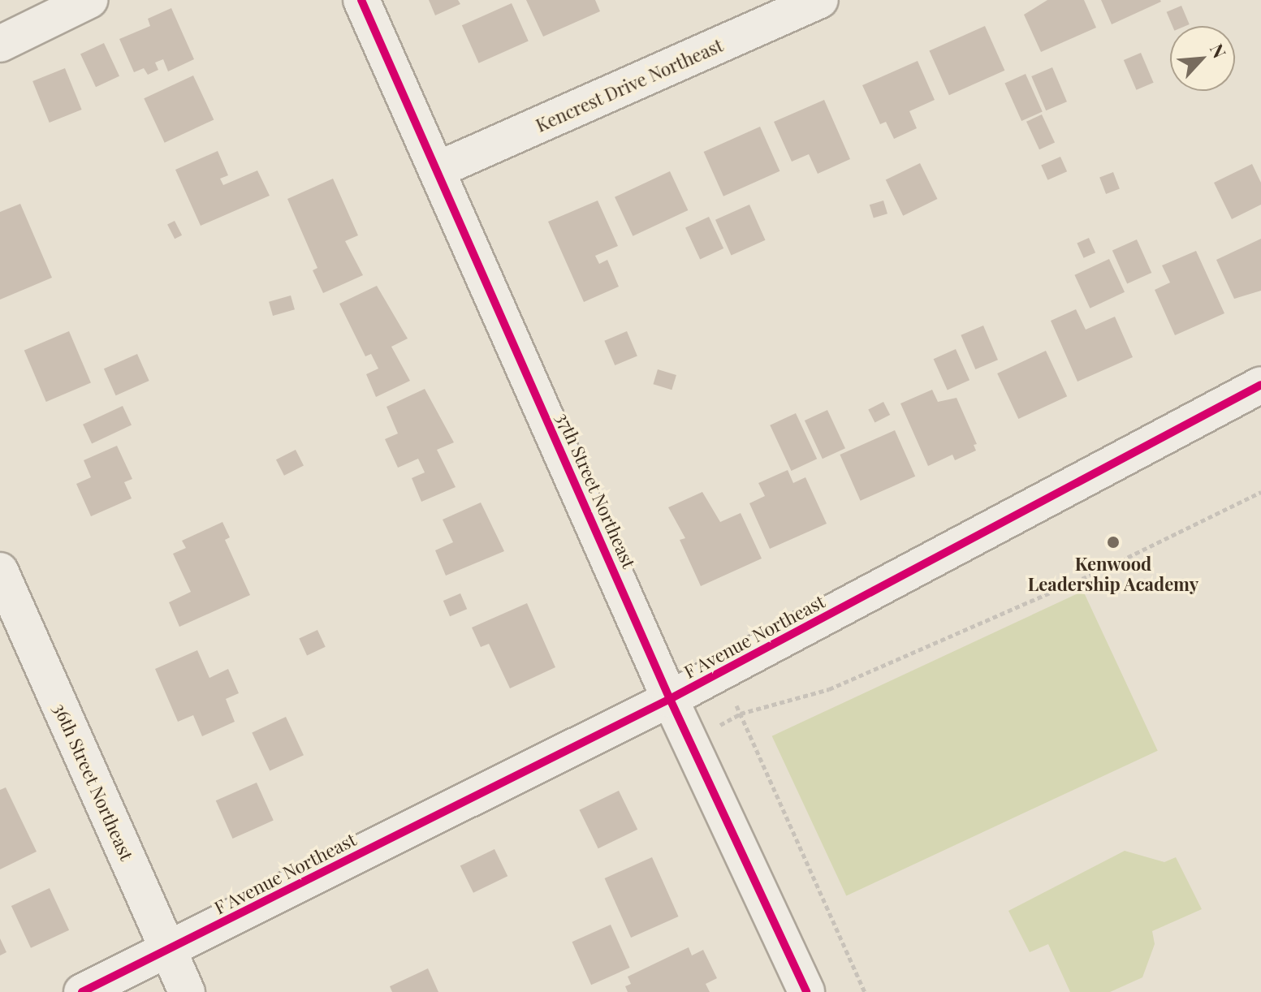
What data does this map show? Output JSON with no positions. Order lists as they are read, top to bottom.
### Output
{
  "streets": {
    "street": [
      "Kencrest Drive Northeast",
      "37th Street Northeast",
      "F Avenue Northeast",
      "36th Street Northeast"
    ]
  },
  "crossings": [
    ["Kencrest Drive Northeast", "37th Street Northeast"],
    ["37th Street Northeast", "F Avenue Northeast"],
    ["F Avenue Northeast", "36th Street Northeast"]
  ],
  "places": ["Kenwood Leadership Academy"],
  "north": "top right"
}
